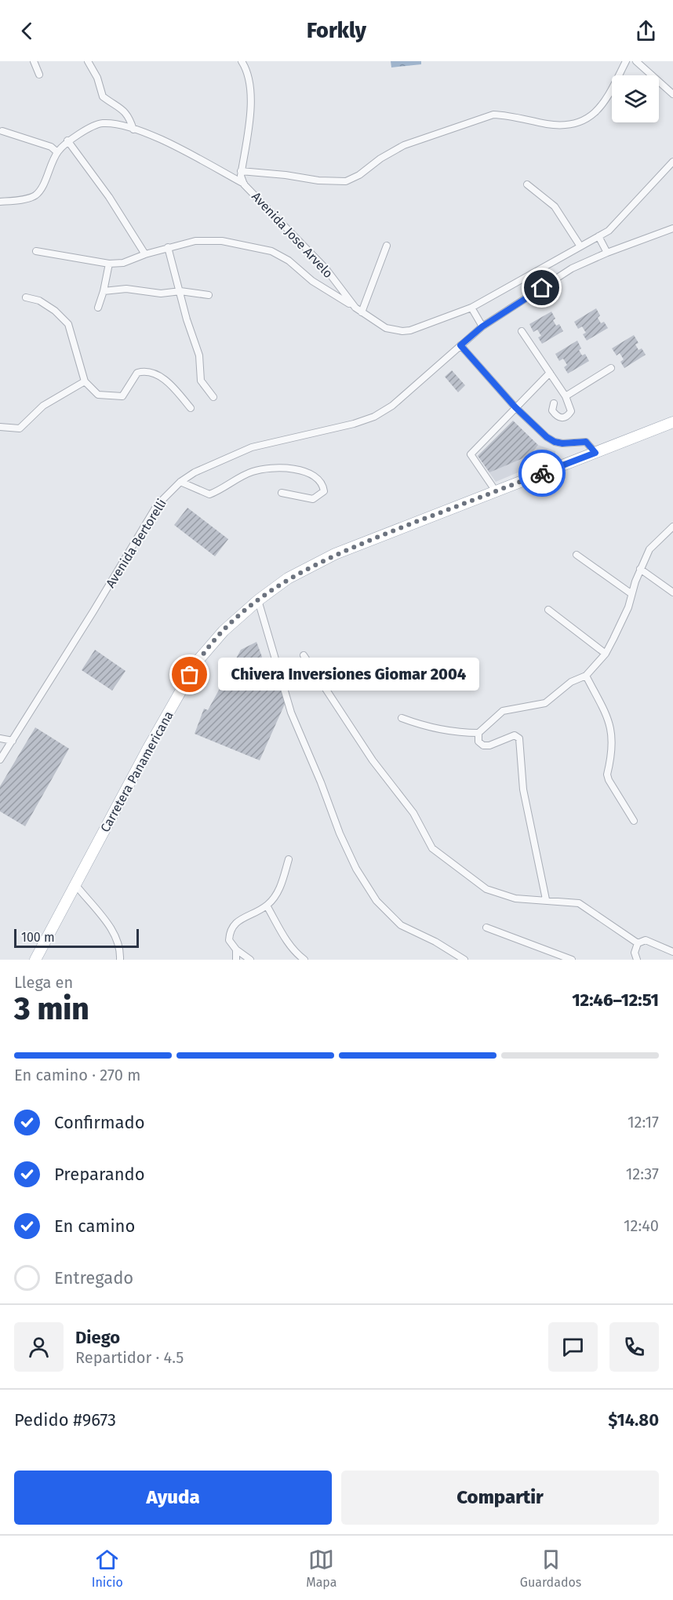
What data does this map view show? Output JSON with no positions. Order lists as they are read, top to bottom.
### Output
{
  "streets": {
    "main road": ["Carretera Panamericana"],
    "street": ["Avenida Jose Arvelo", "Avenida Bertorelli"]
  },
  "places": ["Chivera Inversiones Giomar 2004"],
  "scale_bar": "100 m",
  "page": {
    "header": "Forkly",
    "bubble": "Chivera Inversiones Giomar 2004",
    "scale": "100 m",
    "heading": ["3 min", "Llega en", "12:46–12:51"],
    "panel": [
      "Diego",
      "Repartidor · 4.5",
      "Pedido #9673",
      "$14.80"
    ],
    "bar": "En camino · 270 m",
    "list": [
      ["Confirmado", "12:17"],
      ["Preparando", "12:37"],
      ["En camino", "12:40"],
      "Entregado"
    ],
    "buttons": ["Ayuda", "Compartir"],
    "tabs": ["Inicio", "Mapa", "Guardados"]
  }
}
